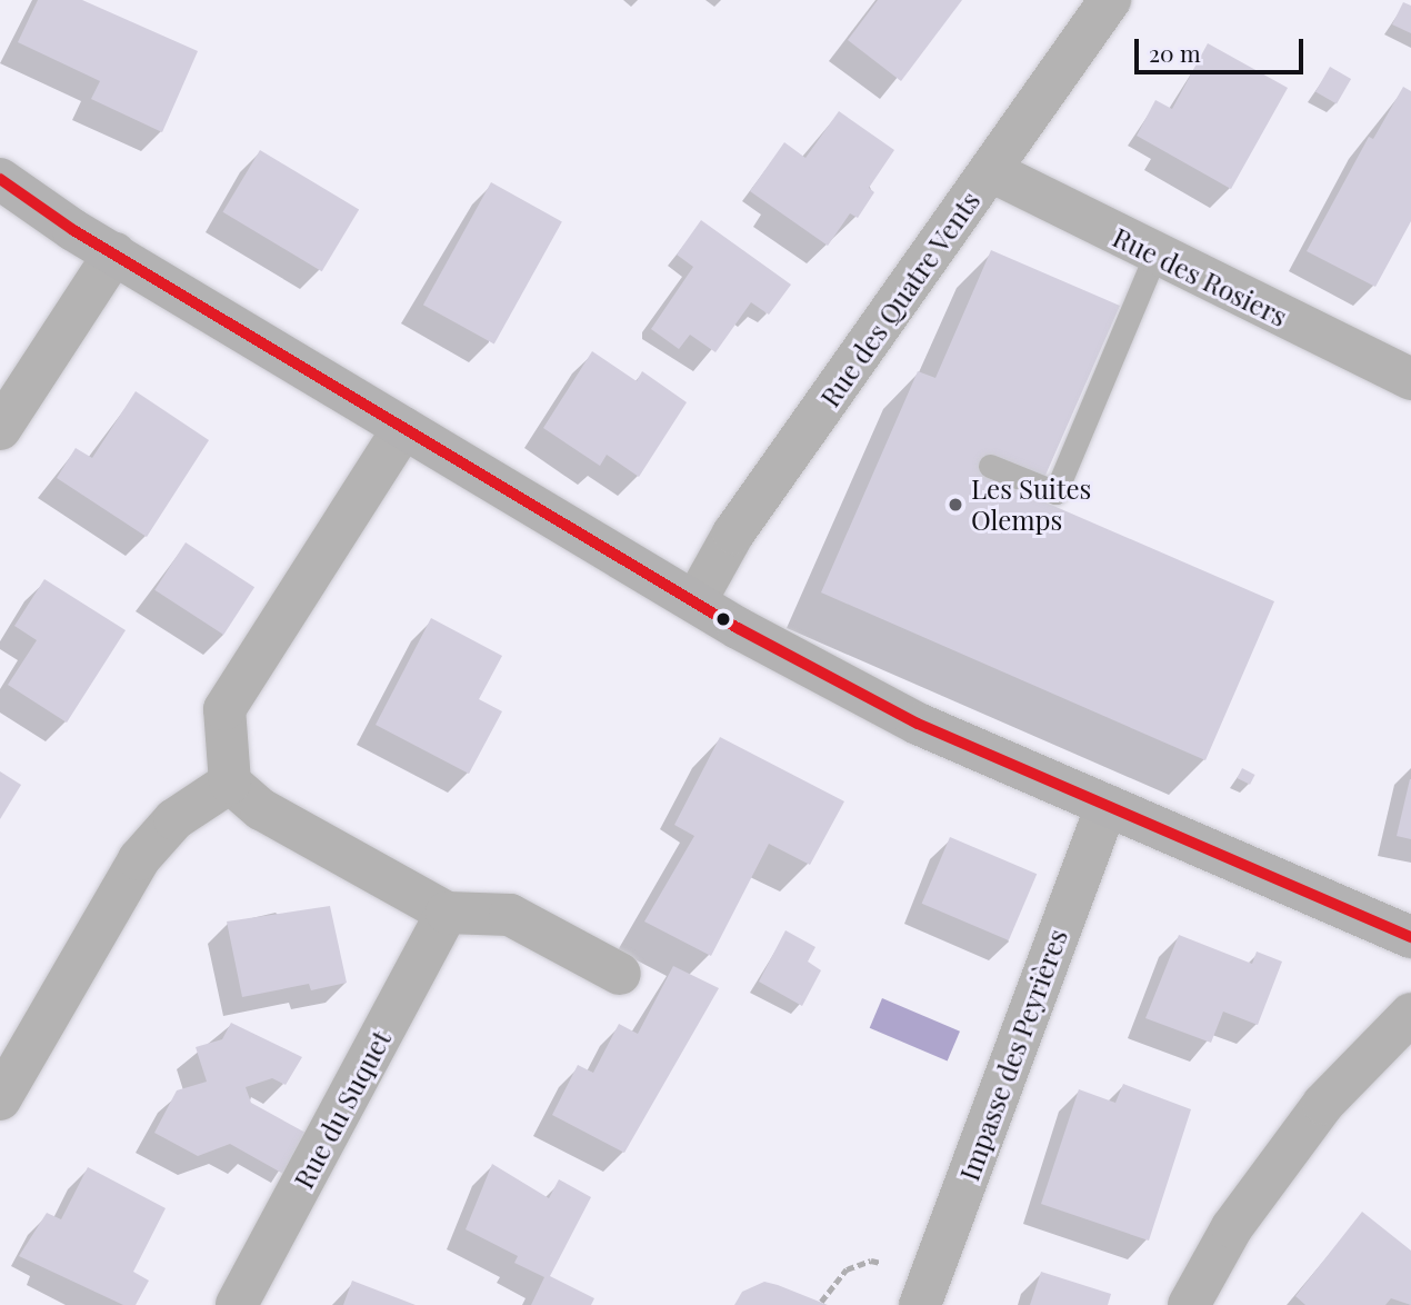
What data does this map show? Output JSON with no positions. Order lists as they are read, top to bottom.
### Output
{
  "streets": {
    "street": [
      "Rue des Rosiers",
      "Rue des Quatre Vents",
      "Impasse des Peyrières",
      "Rue du Suquet"
    ]
  },
  "crossings": [
    ["Rue des Rosiers", "Rue des Quatre Vents"]
  ],
  "places": ["Les Suites Olemps"],
  "scale_bar": "20 m"
}
